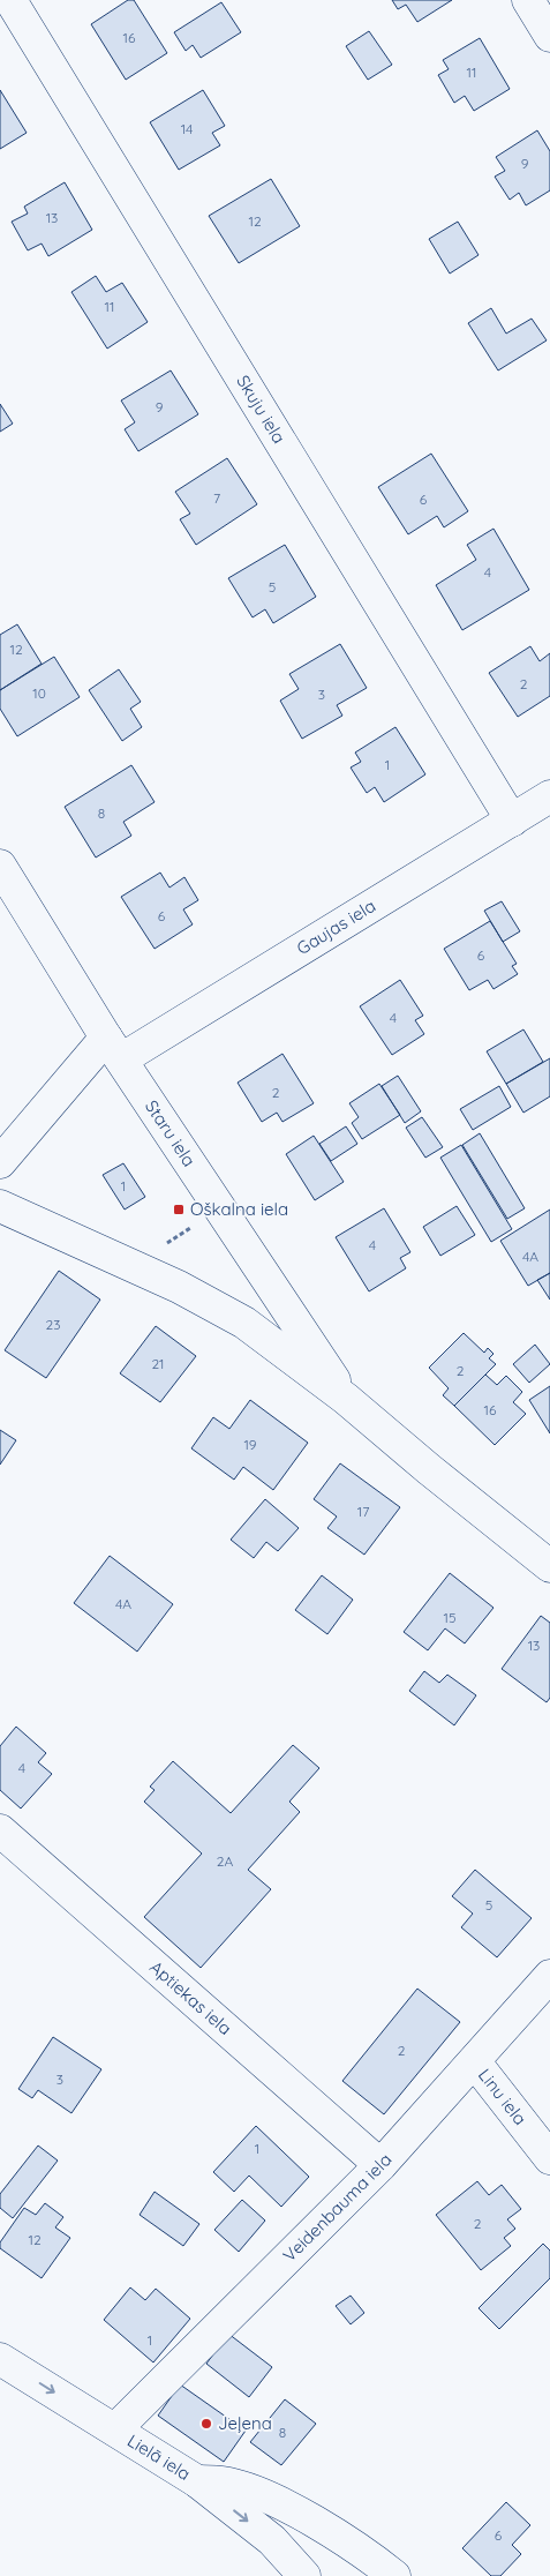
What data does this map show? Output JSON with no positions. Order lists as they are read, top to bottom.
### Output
{
  "streets": {
    "street": [
      "Skuju iela",
      "Gaujas iela",
      "Staru iela",
      "Aptiekas iela",
      "Linu iela",
      "Veidenbauma iela",
      "Lielā iela"
    ]
  },
  "crossings": [
    ["Skuju iela", "Gaujas iela"],
    ["Gaujas iela", "Staru iela"],
    ["Aptiekas iela", "Veidenbauma iela"],
    ["Linu iela", "Veidenbauma iela"],
    ["Veidenbauma iela", "Lielā iela"]
  ],
  "places": {
    "transit": ["Oškalna iela"],
    "other": ["Jeļena"]
  },
  "house_numbers": [
    "16",
    "11",
    "14",
    "9",
    "13",
    "12",
    "11",
    "9",
    "7",
    "6",
    "4",
    "5",
    "12",
    "2",
    "10",
    "3",
    "1",
    "8",
    "6",
    "6",
    "4",
    "2",
    "1",
    "4",
    "4A",
    "23",
    "21",
    "2",
    "16",
    "19",
    "17",
    "4A",
    "15",
    "13",
    "4",
    "2A",
    "5",
    "2",
    "3",
    "1",
    "2",
    "12",
    "1",
    "8",
    "6"
  ]
}
